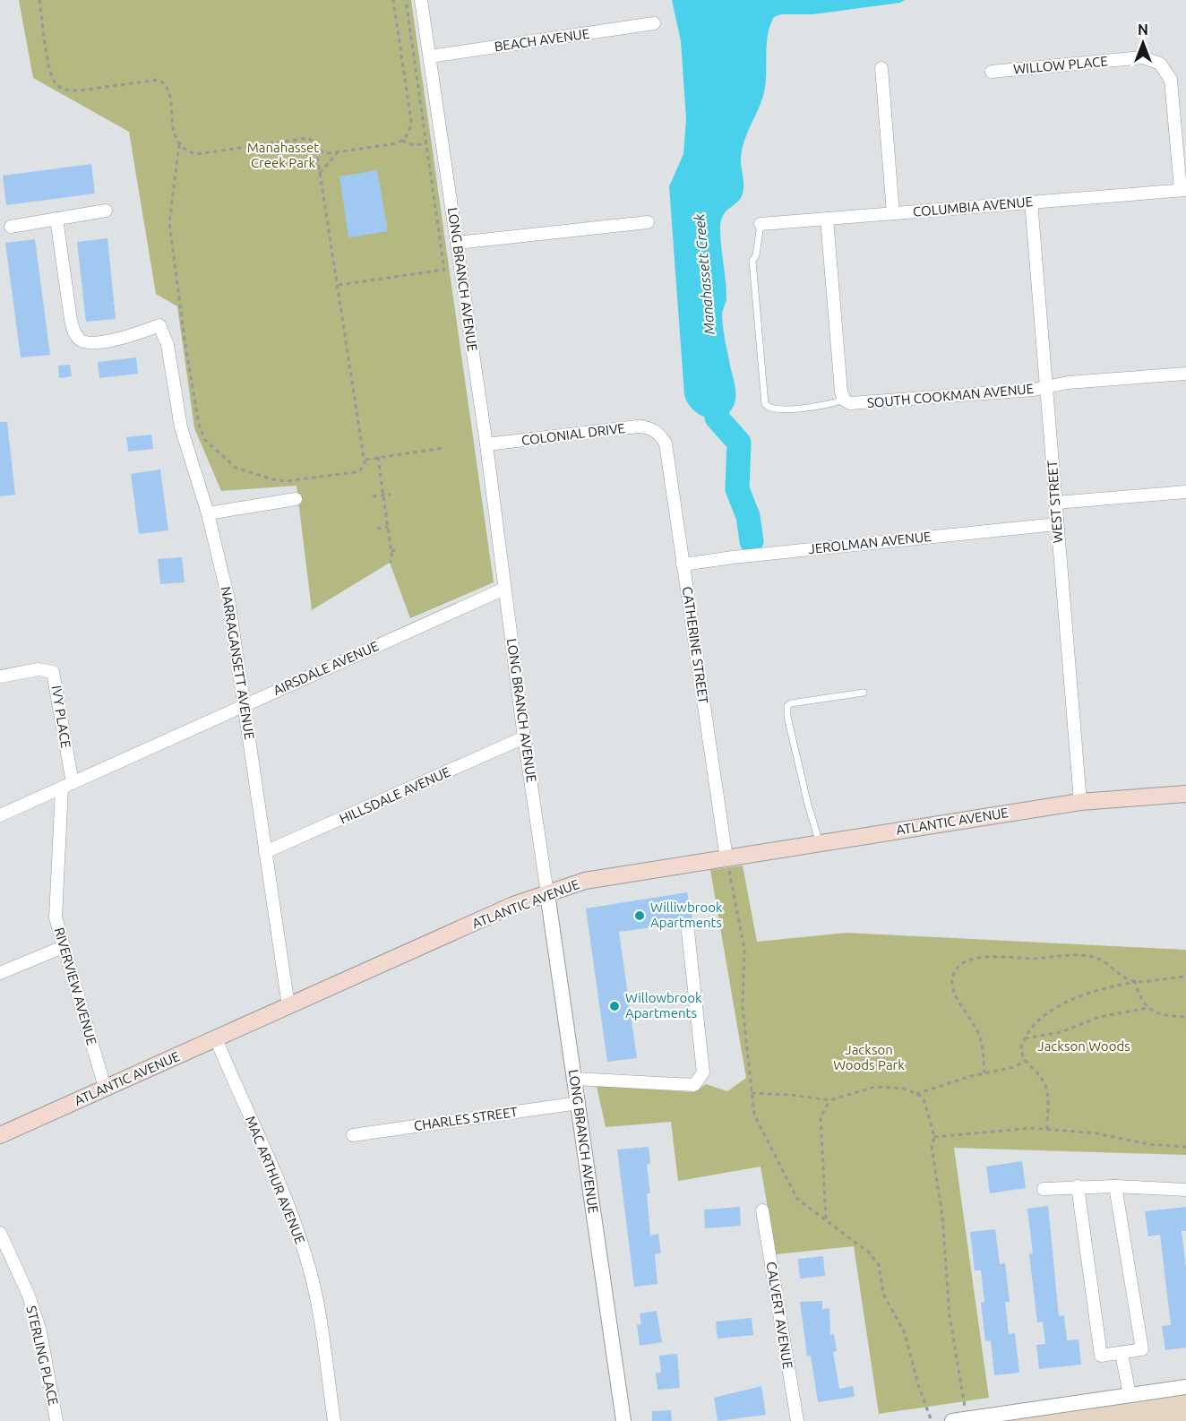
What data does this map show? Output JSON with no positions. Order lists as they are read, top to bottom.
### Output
{
  "streets": {
    "main road": ["ATLANTIC AVENUE"],
    "street": [
      "BEACH AVENUE",
      "WILLOW PLACE",
      "COLUMBIA AVENUE",
      "LONG BRANCH AVENUE",
      "SOUTH COOKMAN AVENUE",
      "COLONIAL DRIVE",
      "WEST STREET",
      "JEROLMAN AVENUE",
      "CATHERINE STREET",
      "NARRAGANSETT AVENUE",
      "AIRSDALE AVENUE",
      "IVY PLACE",
      "HILLSDALE AVENUE",
      "RIVERVIEW AVENUE",
      "CHARLES STREET",
      "MAC ARTHUR AVENUE",
      "CALVERT AVENUE",
      "STERLING PLACE"
    ]
  },
  "crossings": [
    ["BEACH AVENUE", "LONG BRANCH AVENUE"],
    ["WILLOW PLACE", "COLUMBIA AVENUE"],
    ["COLUMBIA AVENUE", "WEST STREET"],
    ["LONG BRANCH AVENUE", "COLONIAL DRIVE"],
    ["LONG BRANCH AVENUE", "AIRSDALE AVENUE"],
    ["LONG BRANCH AVENUE", "HILLSDALE AVENUE"],
    ["LONG BRANCH AVENUE", "ATLANTIC AVENUE"],
    ["LONG BRANCH AVENUE", "CHARLES STREET"],
    ["SOUTH COOKMAN AVENUE", "WEST STREET"],
    ["COLONIAL DRIVE", "CATHERINE STREET"],
    ["WEST STREET", "JEROLMAN AVENUE"],
    ["WEST STREET", "ATLANTIC AVENUE"],
    ["JEROLMAN AVENUE", "CATHERINE STREET"],
    ["CATHERINE STREET", "ATLANTIC AVENUE"],
    ["NARRAGANSETT AVENUE", "AIRSDALE AVENUE"],
    ["NARRAGANSETT AVENUE", "HILLSDALE AVENUE"],
    ["NARRAGANSETT AVENUE", "ATLANTIC AVENUE"],
    ["AIRSDALE AVENUE", "IVY PLACE"],
    ["AIRSDALE AVENUE", "RIVERVIEW AVENUE"],
    ["IVY PLACE", "RIVERVIEW AVENUE"],
    ["ATLANTIC AVENUE", "RIVERVIEW AVENUE"],
    ["ATLANTIC AVENUE", "MAC ARTHUR AVENUE"]
  ],
  "water": ["Manahassett Creek"],
  "parks": ["Manahasset Creek Park", "Jackson Woods", "Jackson Woods Park"],
  "places": ["Williwbrook Apartments", "Willowbrook Apartments"],
  "north": "top"
}
